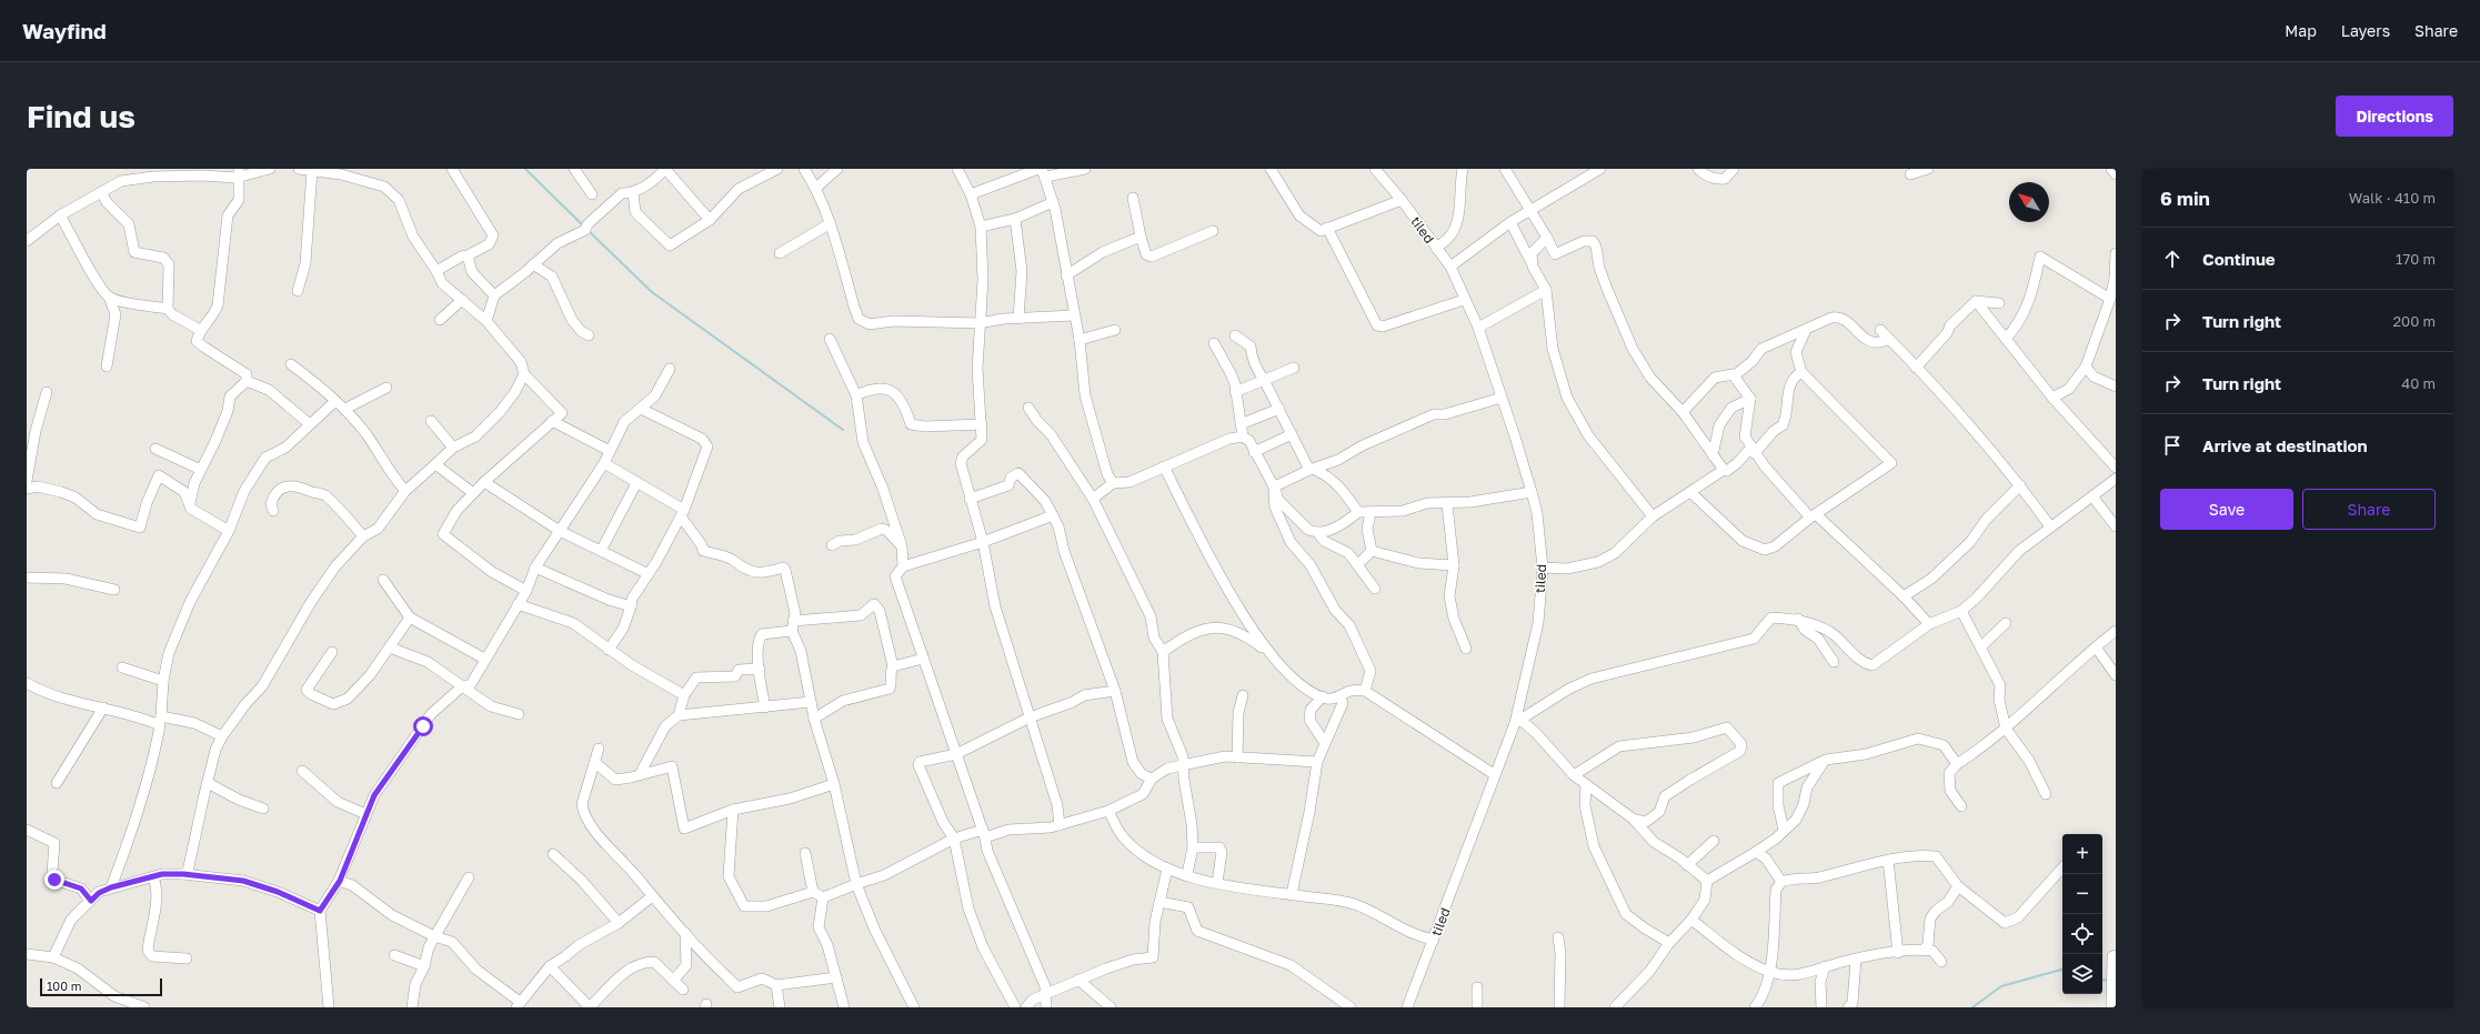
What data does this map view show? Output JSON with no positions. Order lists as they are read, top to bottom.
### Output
{
  "streets": {
    "street": ["tiled"]
  },
  "scale_bar": "100 m",
  "north": "top left",
  "page": {
    "header": "Wayfind",
    "nav": ["Map", "Layers", "Share"],
    "buttons": [
      "Directions",
      ["Save", "Share"]
    ],
    "title": "Find us",
    "heading": ["6 min", "Walk · 410 m"],
    "list": [
      ["Continue", "170 m"],
      ["Turn right", "200 m"],
      ["Turn right", "40 m"],
      "Arrive at destination"
    ],
    "map_buttons": ["+", "−"],
    "scale": "100 m"
  }
}
